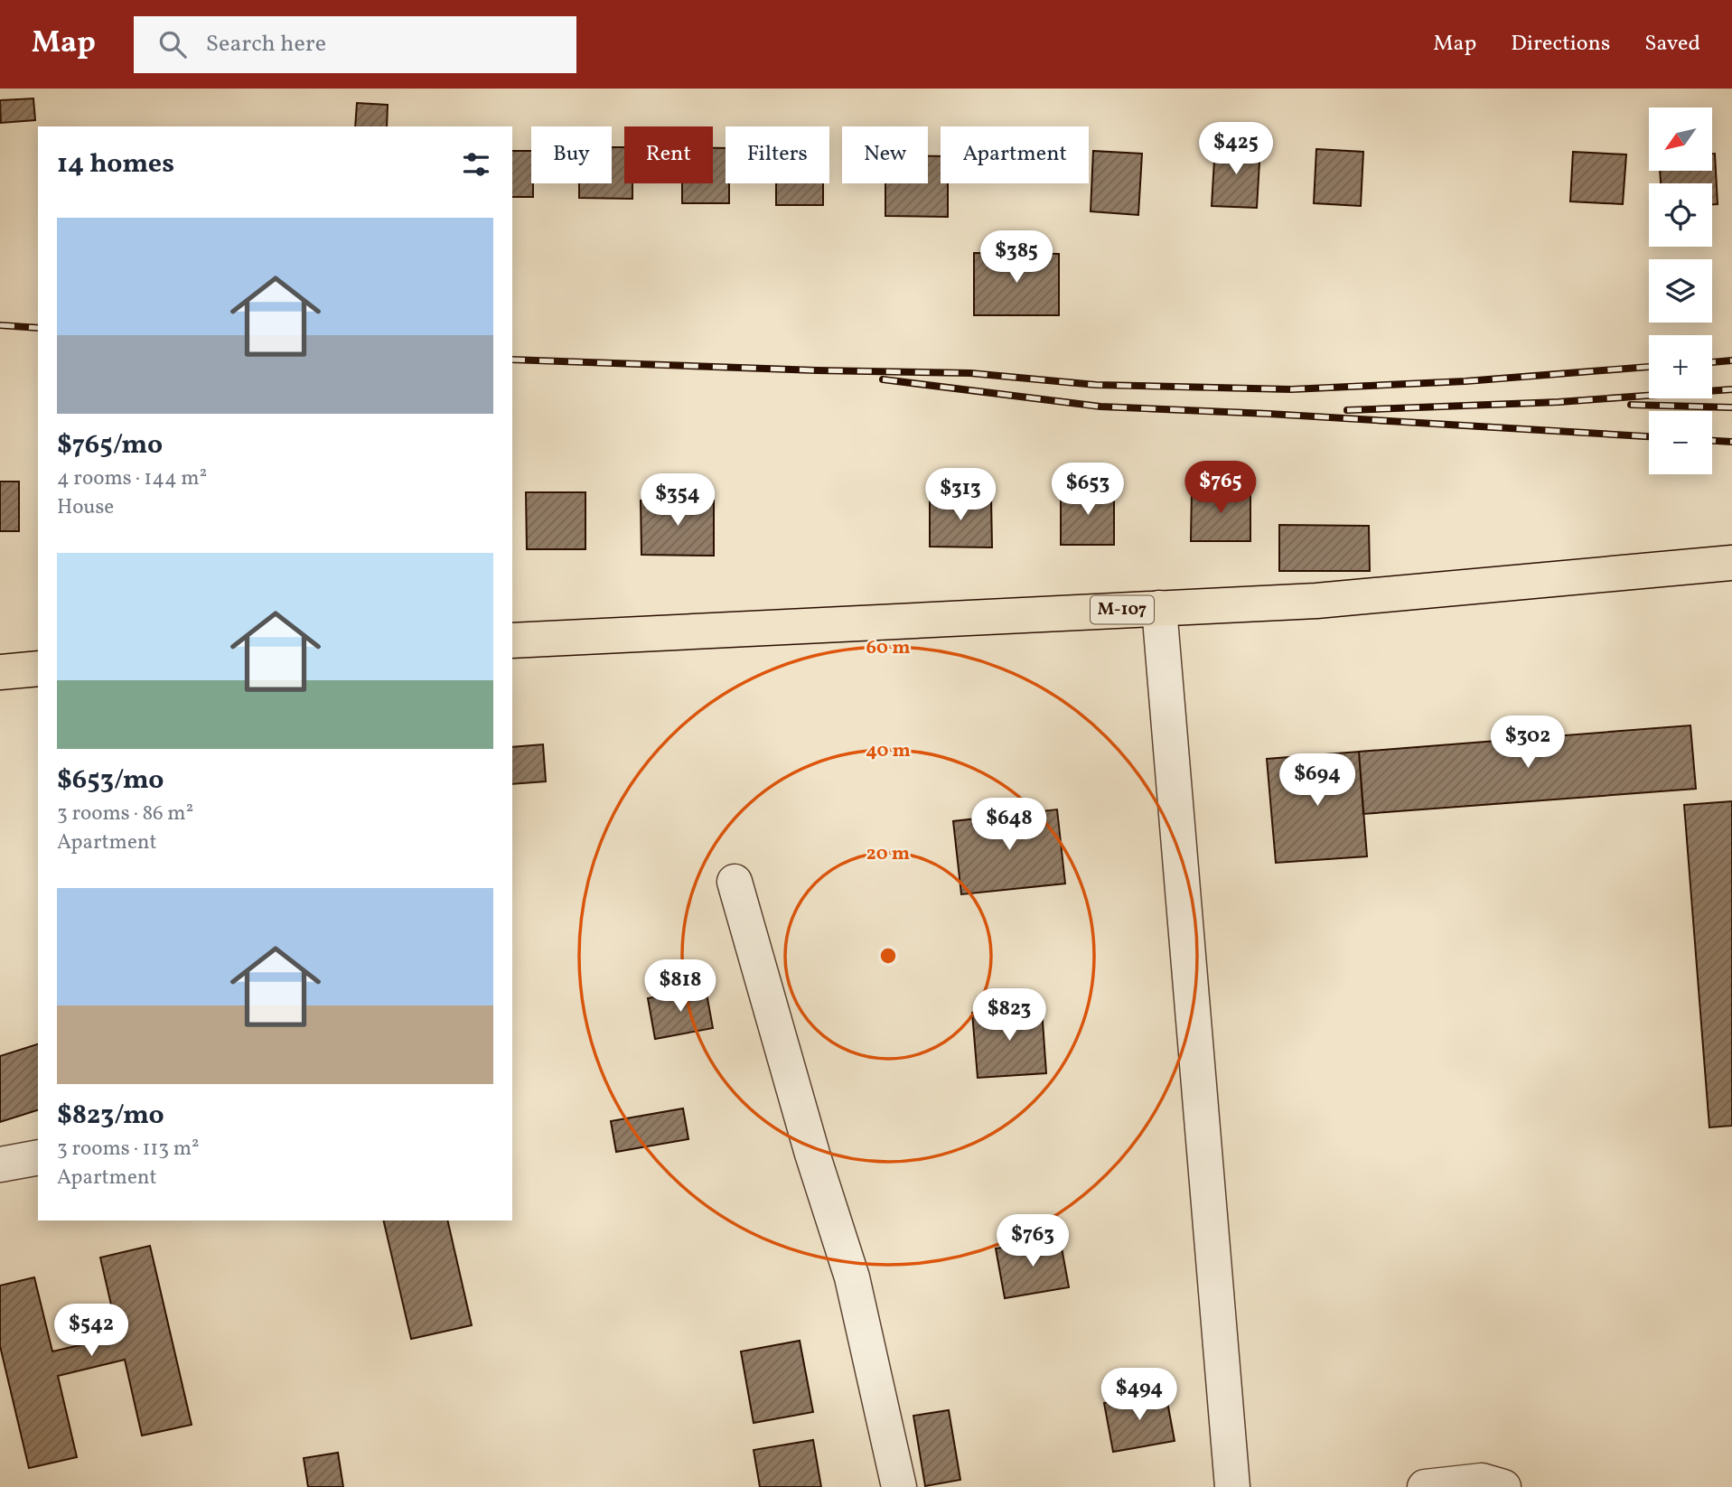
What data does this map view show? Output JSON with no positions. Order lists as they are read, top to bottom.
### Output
{
  "streets": {
    "main road": ["М-107"]
  },
  "north": "bottom left",
  "page": {
    "header": "Map",
    "search": "Search here",
    "nav": ["Map", "Directions", "Saved"],
    "map_buttons": ["+", "−"],
    "price": [
      "$425",
      "$385",
      "$765",
      "$653",
      "$313",
      "$354",
      "$302",
      "$694",
      "$648",
      "$818",
      "$823",
      "$763",
      "$542",
      "$494"
    ],
    "chip": [
      "Buy",
      "Rent",
      "Filters",
      "New",
      "Apartment"
    ],
    "heading": "14 homes",
    "list": [
      {
        "name": "$765/mo",
        "note": "4 rooms · 144 m² · House"
      },
      {
        "name": "$653/mo",
        "note": "3 rooms · 86 m² · Apartment"
      },
      {
        "name": "$823/mo",
        "note": "3 rooms · 113 m² · Apartment"
      }
    ]
  },
  "rings": ["60 m", "40 m", "20 m"]
}
